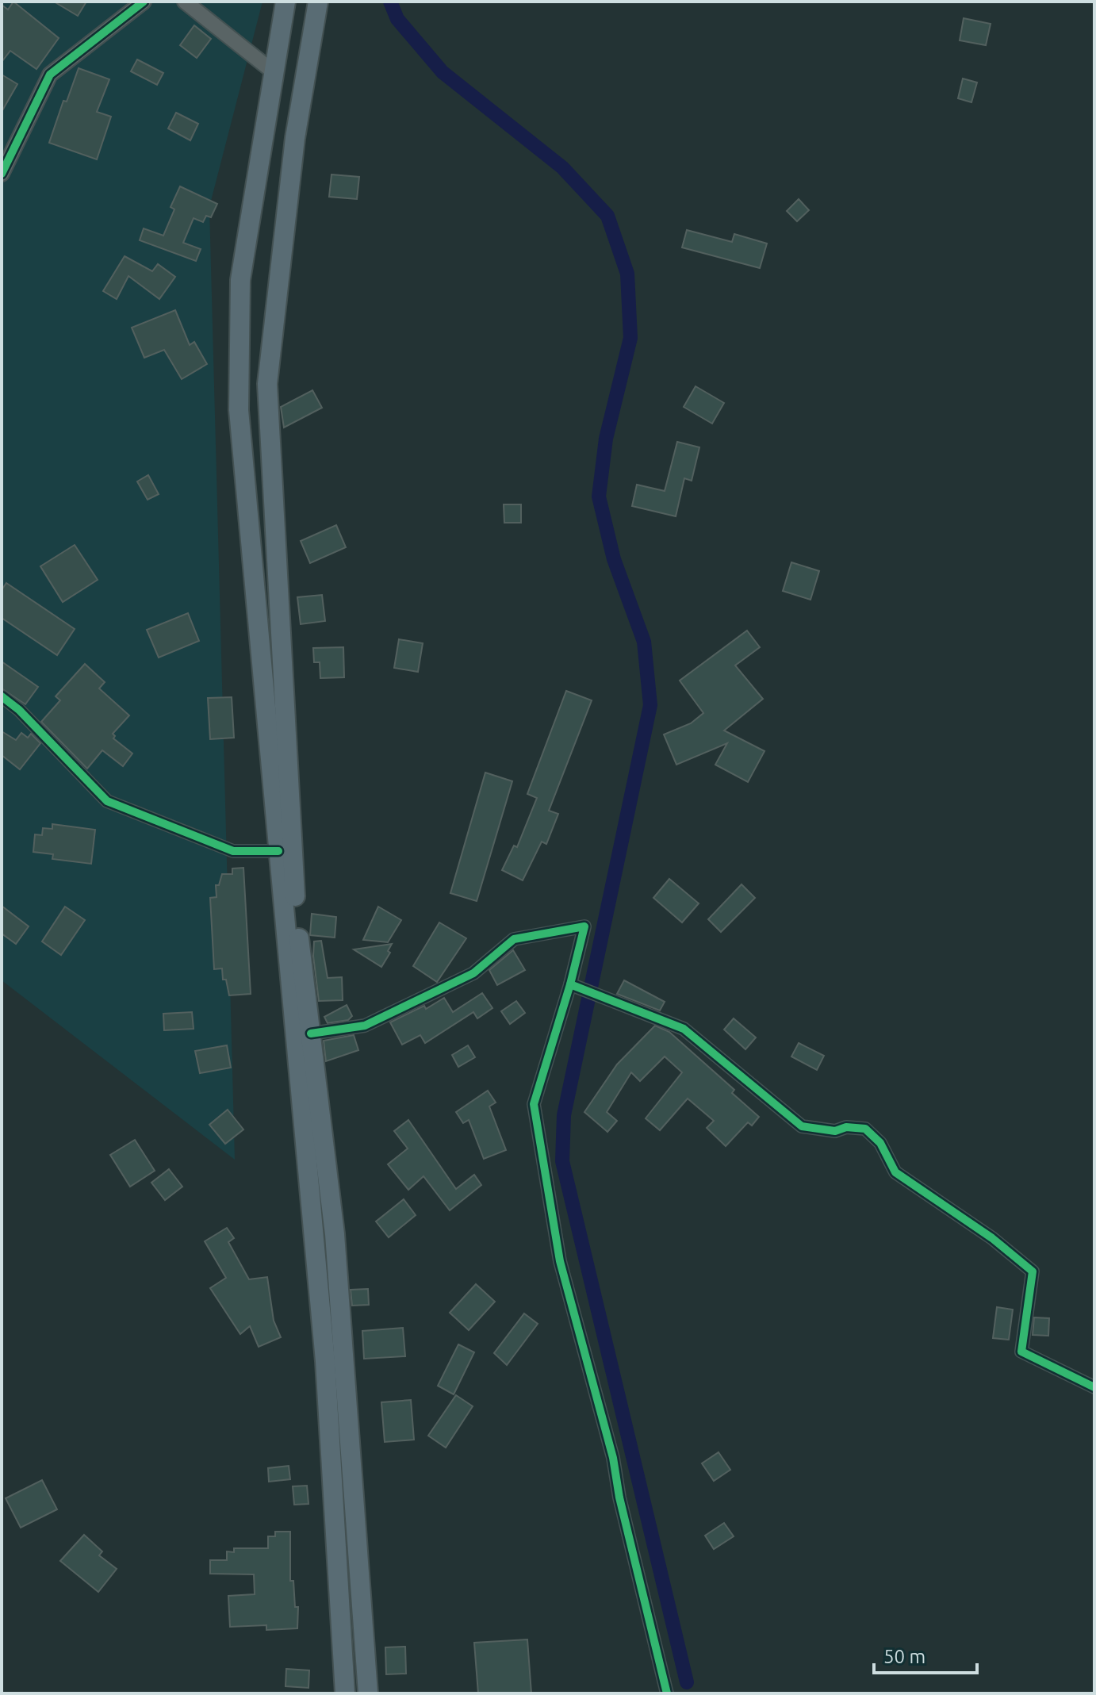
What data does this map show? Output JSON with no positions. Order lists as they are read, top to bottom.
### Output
{
  "scale_bar": "50 m"
}
